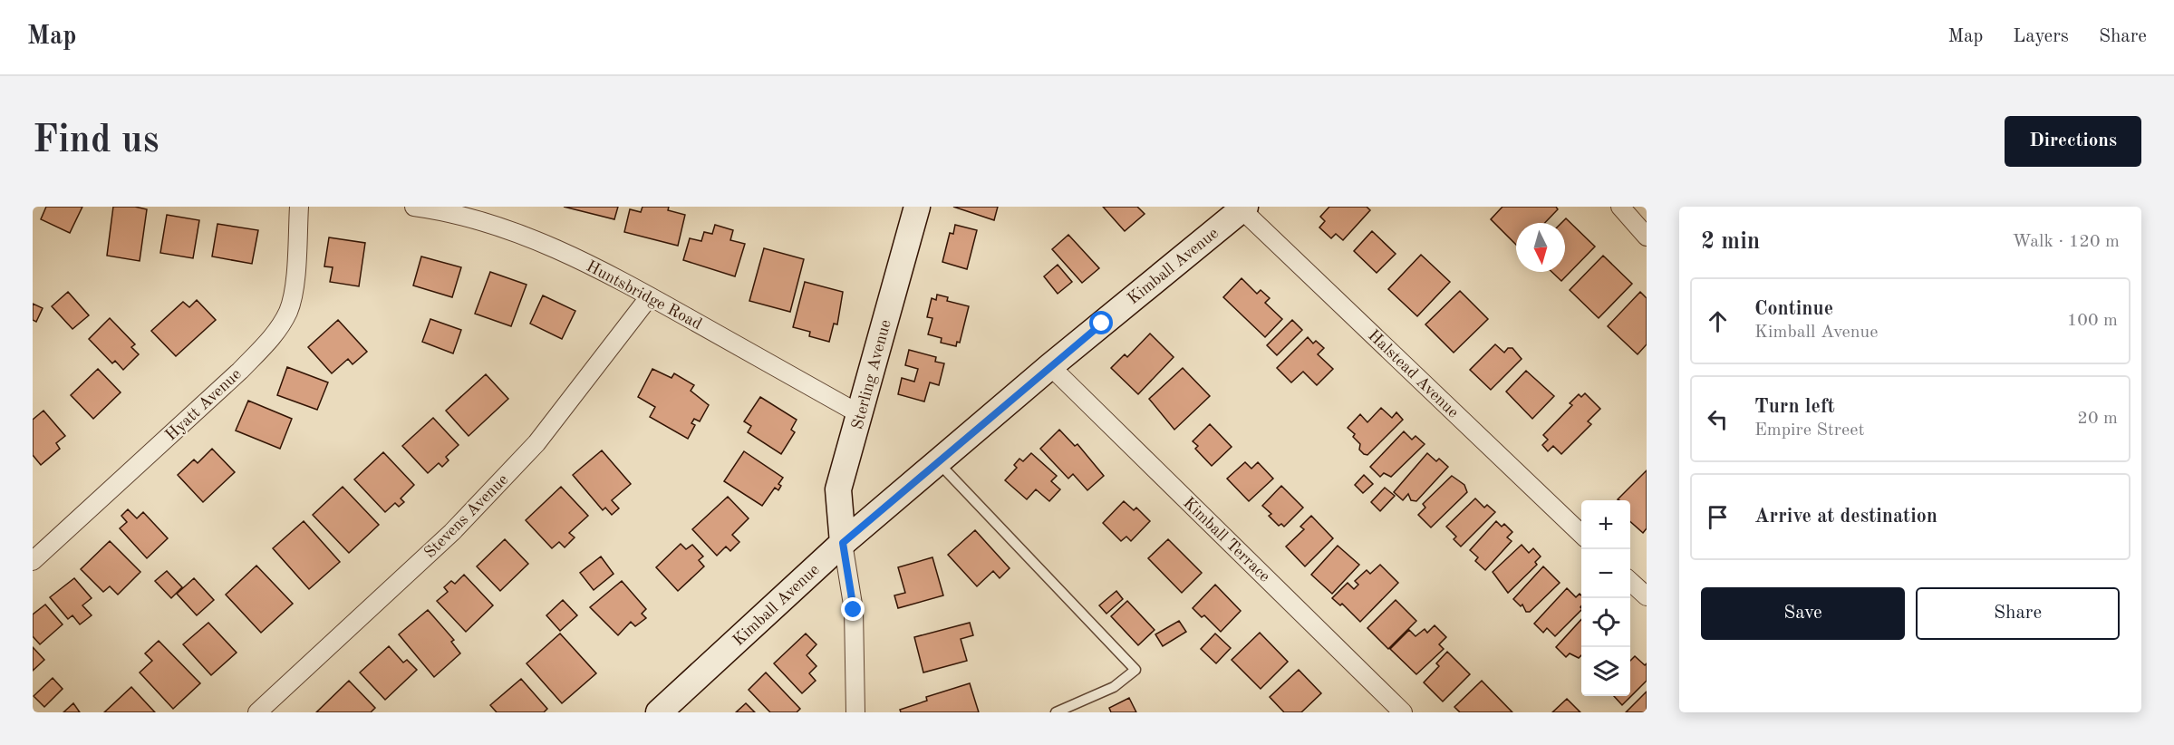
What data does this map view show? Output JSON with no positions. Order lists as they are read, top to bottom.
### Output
{
  "streets": {
    "street": [
      "Kimball Avenue",
      "Huntsbridge Road",
      "Halstead Avenue",
      "Sterling Avenue",
      "Hyatt Avenue",
      "Stevens Avenue",
      "Kimball Terrace"
    ]
  },
  "crossings": [
    ["Kimball Avenue", "Halstead Avenue"],
    ["Kimball Avenue", "Sterling Avenue"],
    ["Kimball Avenue", "Kimball Terrace"],
    ["Huntsbridge Road", "Sterling Avenue"],
    ["Huntsbridge Road", "Stevens Avenue"]
  ],
  "north": "bottom",
  "page": {
    "header": "Map",
    "nav": ["Map", "Layers", "Share"],
    "buttons": [
      "Directions",
      ["Save", "Share"]
    ],
    "title": "Find us",
    "heading": ["2 min", "Walk · 120 m"],
    "list": [
      ["Continue", "Kimball Avenue", "100 m"],
      ["Turn left", "Empire Street", "20 m"],
      "Arrive at destination"
    ],
    "map_buttons": ["+", "−"]
  }
}
